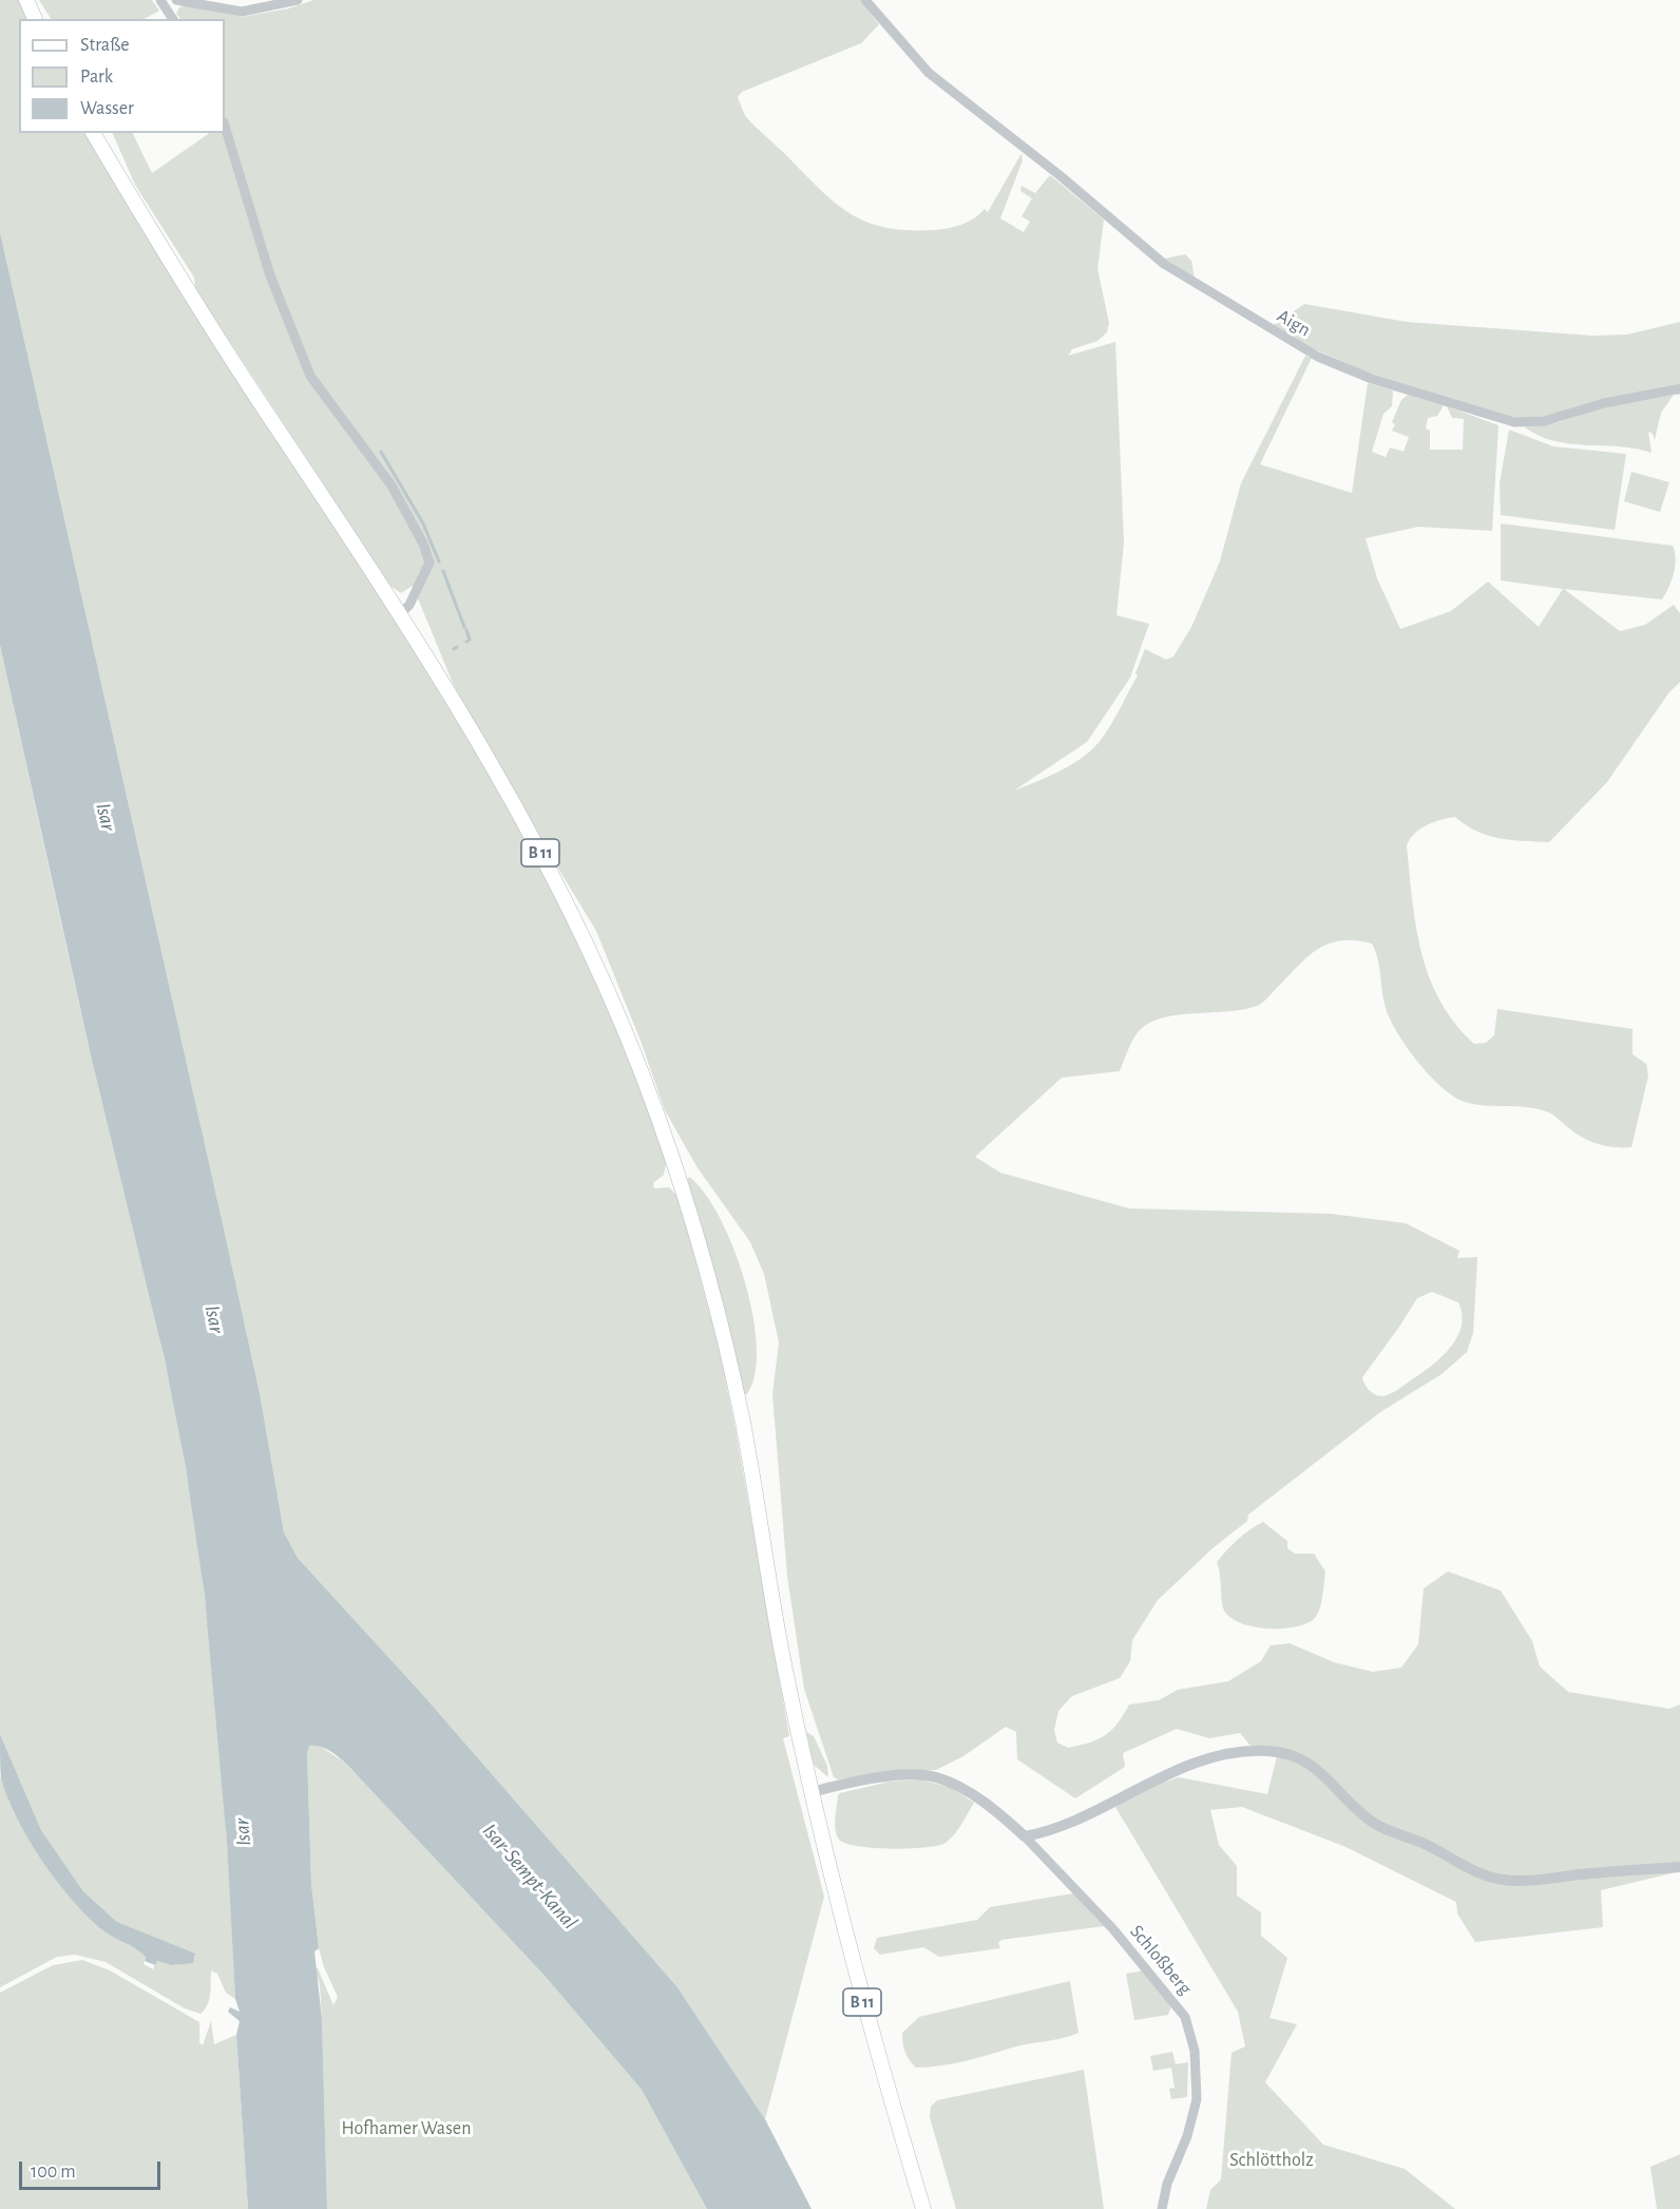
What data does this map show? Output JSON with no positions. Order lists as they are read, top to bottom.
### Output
{
  "streets": {
    "main road": ["B 11"],
    "street": ["Aign", "Schloßberg"]
  },
  "crossings": [
    ["B 11", "Schloßberg"]
  ],
  "water": ["Isar", "Isar-Sempt-Kanal"],
  "parks": ["Hofhamer Wasen", "Schlöttholz"],
  "legend": ["Straße", "Park", "Wasser"],
  "scale_bar": "100 m"
}
